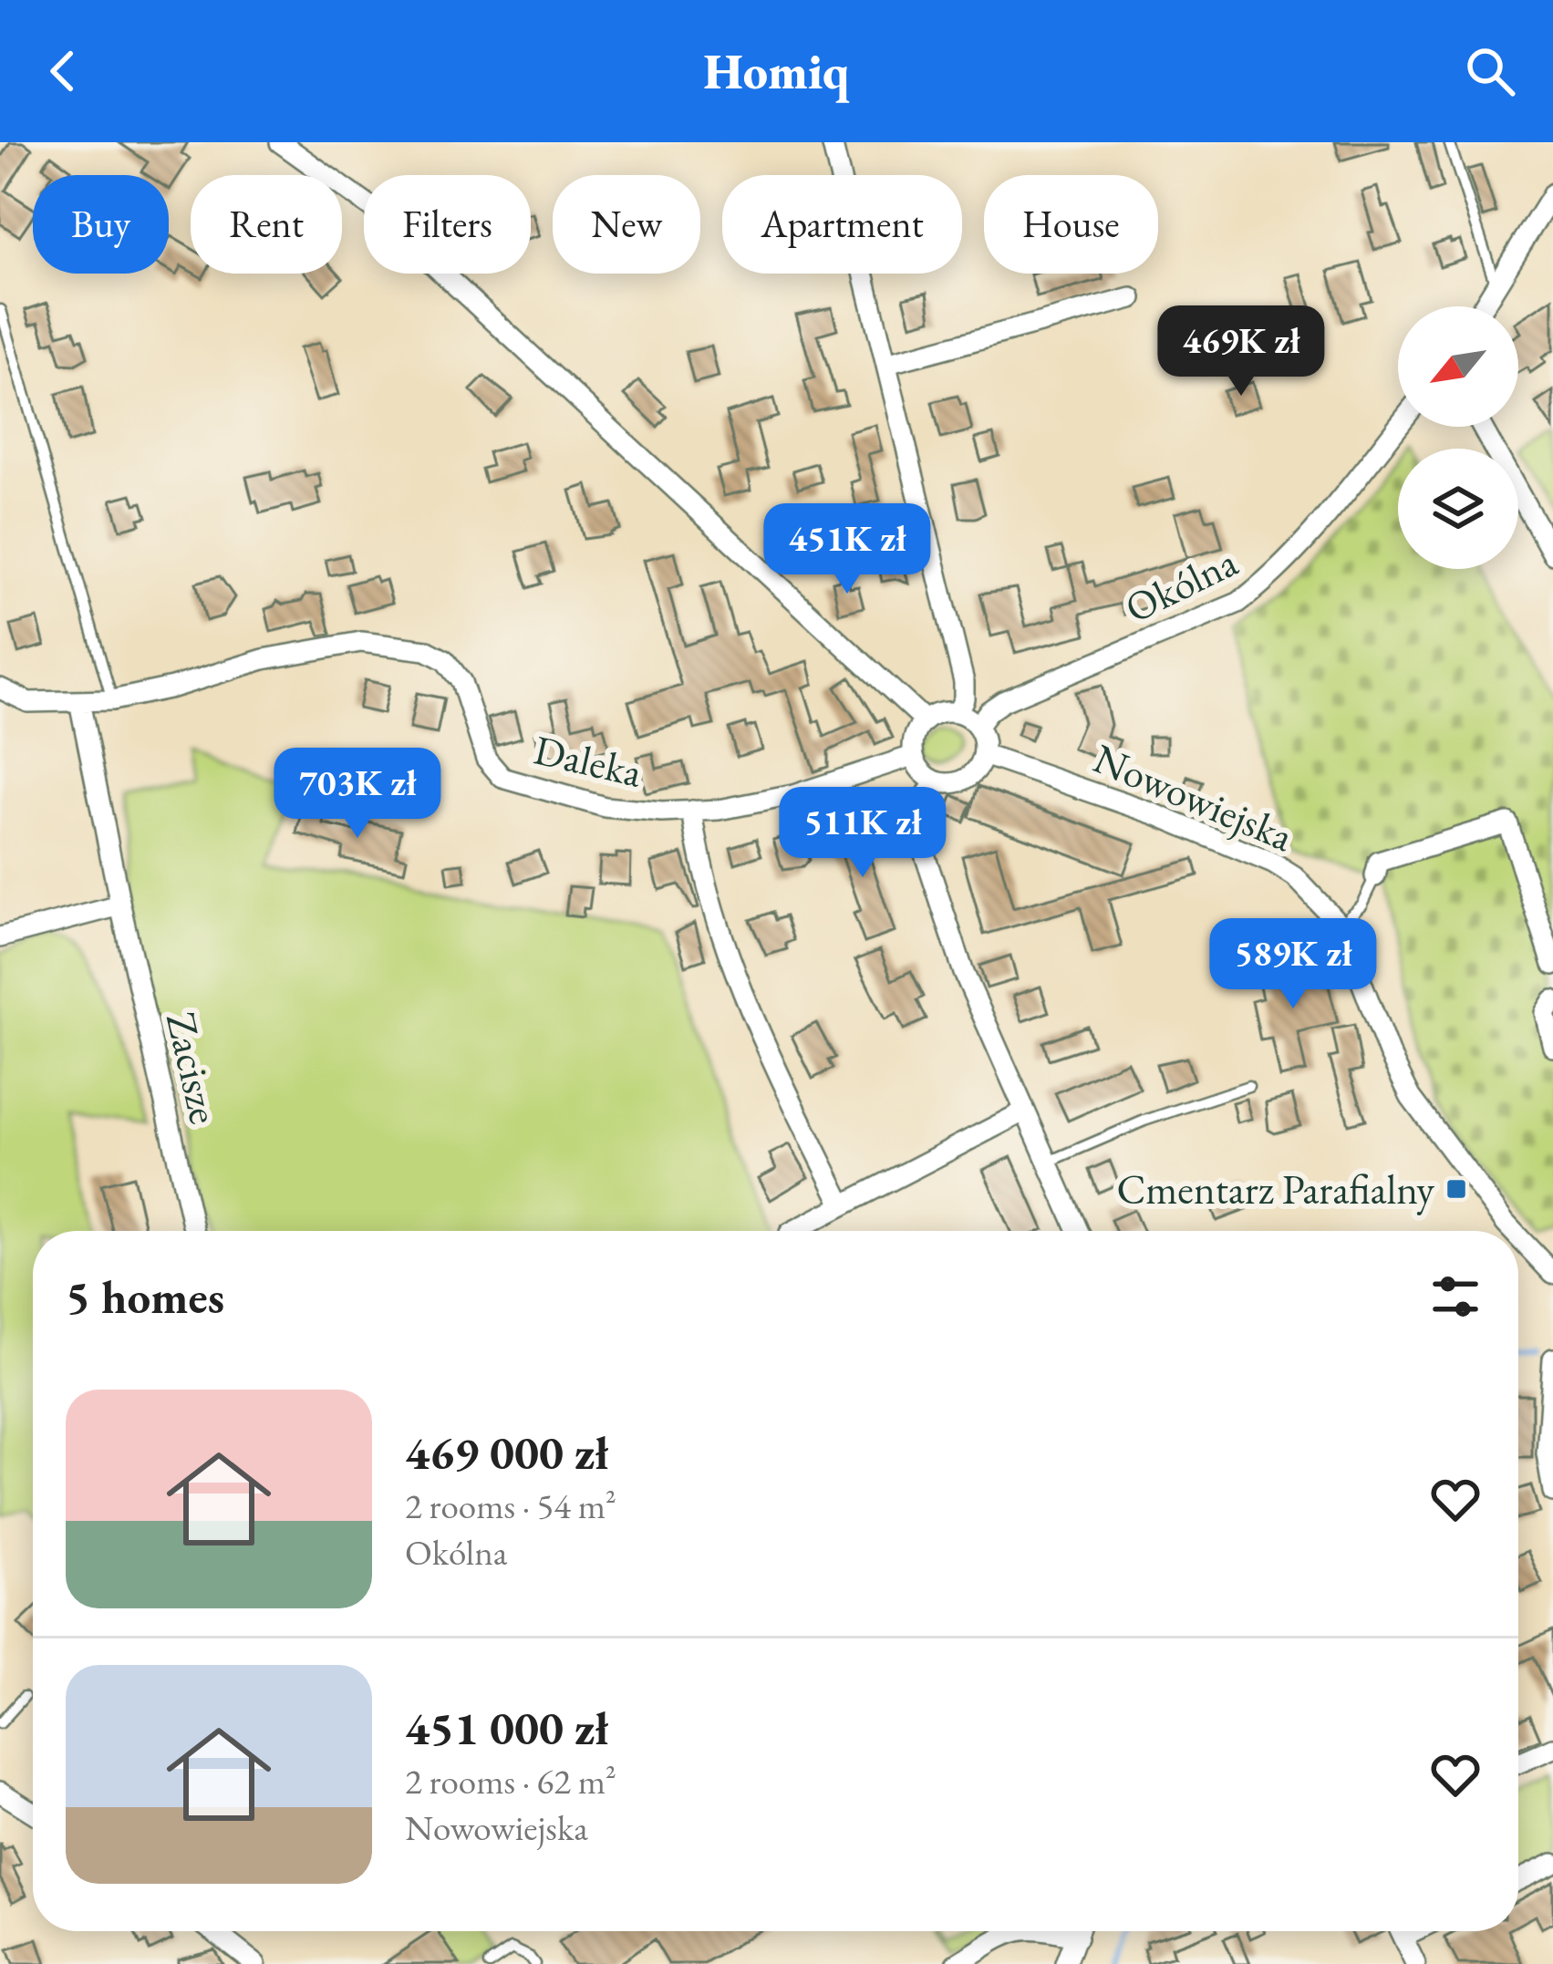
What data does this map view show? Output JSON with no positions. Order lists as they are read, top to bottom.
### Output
{
  "streets": {
    "street": [
      "Okólna",
      "Daleka",
      "Nowowiejska",
      "Zacisze"
    ]
  },
  "crossings": [
    ["Okólna", "Daleka"],
    ["Okólna", "Nowowiejska"],
    ["Daleka", "Nowowiejska"],
    ["Daleka", "Zacisze"]
  ],
  "places": {
    "transit": ["Cmentarz Parafialny"]
  },
  "north": "bottom left",
  "page": {
    "header": "Homiq",
    "chip": [
      "Buy",
      "Rent",
      "Filters",
      "New",
      "Apartment",
      "House"
    ],
    "price": [
      "469K zł",
      "451K zł",
      "703K zł",
      "511K zł",
      "589K zł"
    ],
    "heading": "5 homes",
    "list": [
      {
        "name": "469 000 zł",
        "note": "2 rooms · 54 m² · Okólna"
      },
      {
        "name": "451 000 zł",
        "note": "2 rooms · 62 m² · Nowowiejska"
      }
    ]
  }
}
